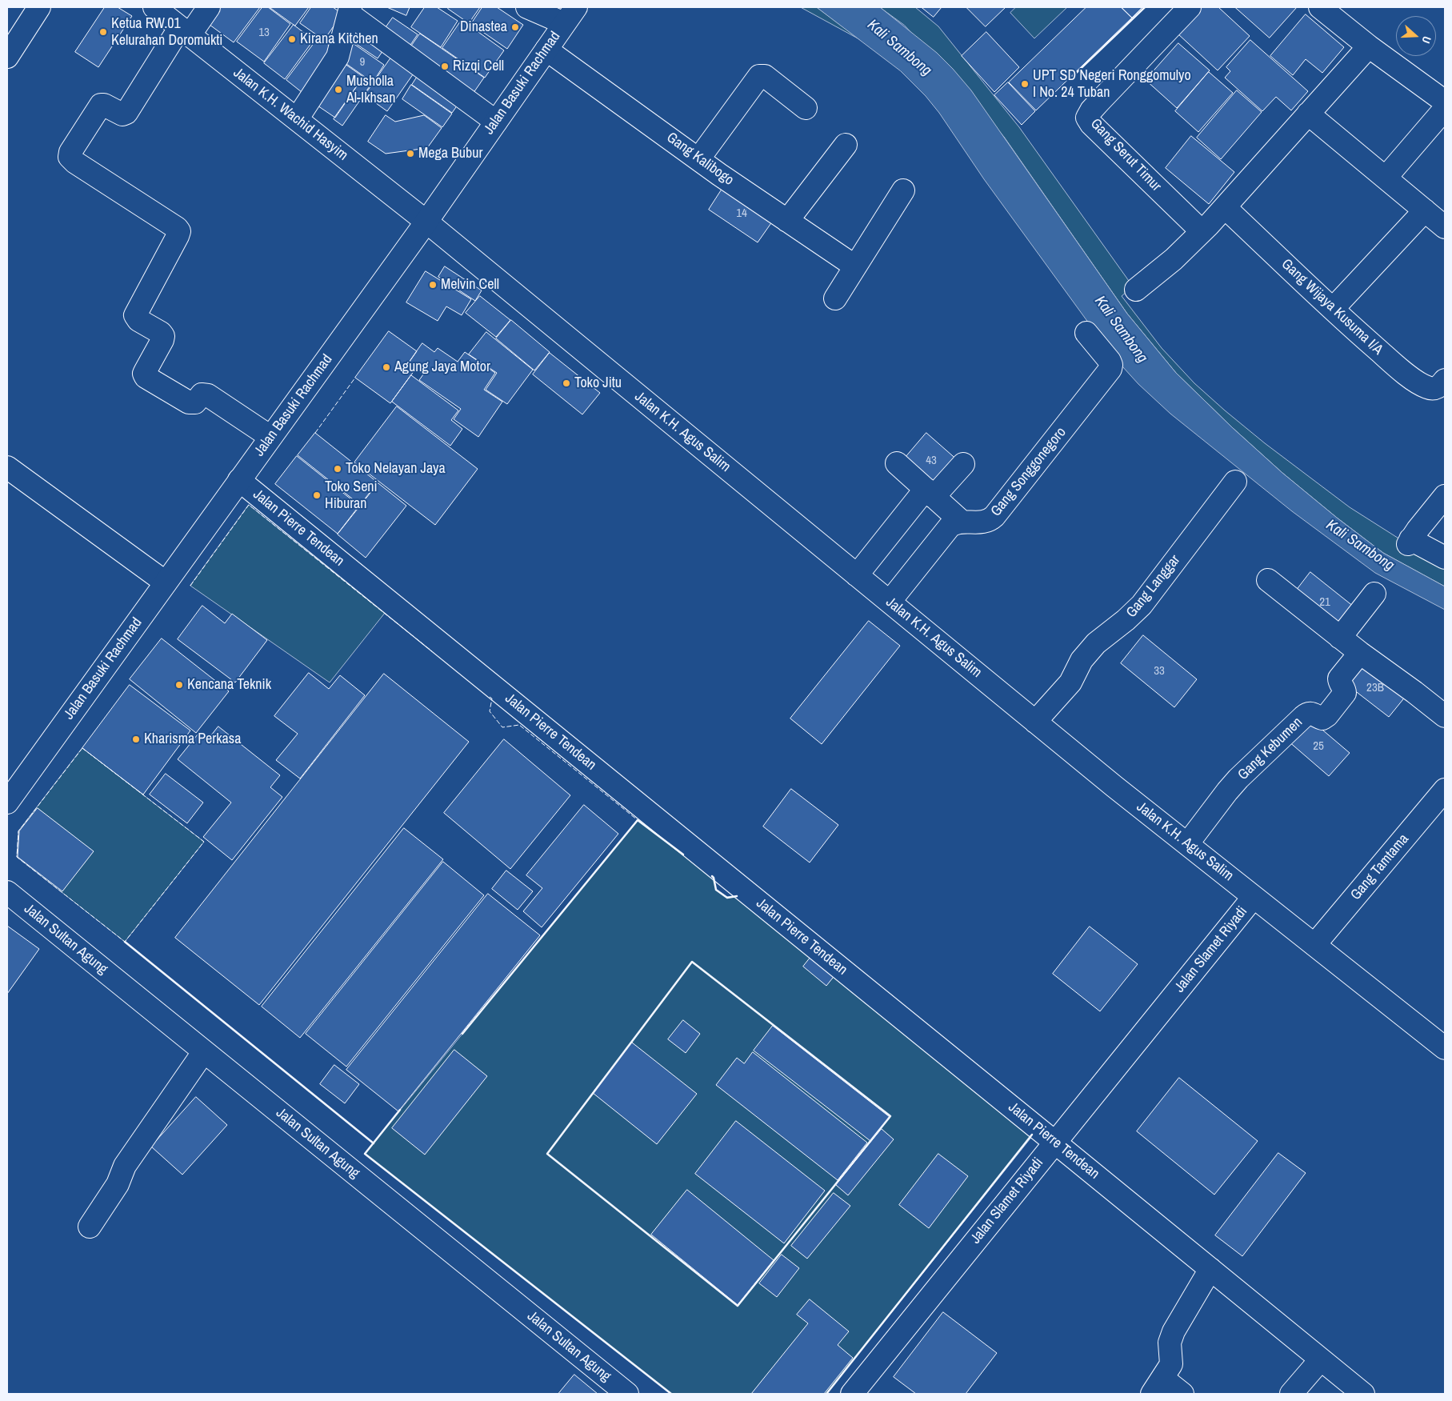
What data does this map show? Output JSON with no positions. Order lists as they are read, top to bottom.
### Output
{
  "streets": {
    "street": [
      "Jalan Basuki Rachmad",
      "Jalan K.H. Wachid Hasyim",
      "Gang Serut Timur",
      "Gang Kalibogo",
      "Gang Wijaya Kusuma I/A",
      "Jalan K.H. Agus Salim",
      "Gang Songgonegoro",
      "Jalan Pierre Tendean",
      "Gang Langgar",
      "Gang Kebumen",
      "Gang Tamtama",
      "Jalan Sultan Agung",
      "Jalan Slamet Riyadi"
    ]
  },
  "crossings": [
    ["Jalan Basuki Rachmad", "Jalan K.H. Wachid Hasyim"],
    ["Jalan Basuki Rachmad", "Gang Kalibogo"],
    ["Jalan Basuki Rachmad", "Jalan K.H. Agus Salim"],
    ["Jalan Basuki Rachmad", "Jalan Pierre Tendean"],
    ["Jalan K.H. Wachid Hasyim", "Jalan K.H. Agus Salim"],
    ["Jalan K.H. Agus Salim", "Gang Langgar"],
    ["Jalan K.H. Agus Salim", "Gang Kebumen"],
    ["Jalan K.H. Agus Salim", "Gang Tamtama"],
    ["Jalan K.H. Agus Salim", "Jalan Slamet Riyadi"],
    ["Jalan Pierre Tendean", "Jalan Slamet Riyadi"]
  ],
  "water": ["Kali Sambong"],
  "places": [
    "Dinastea",
    "Ketua RW.01 Kelurahan Doromukti",
    "Kirana Kitchen",
    "Rizqi Cell",
    "UPT SD Negeri Ronggomulyo I No. 24 Tuban",
    "Musholla Al-Ikhsan",
    "Mega Bubur",
    "Melvin Cell",
    "Agung Jaya Motor",
    "Toko Jitu",
    "Toko Nelayan Jaya",
    "Toko Seni Hiburan",
    "Kencana Teknik",
    "Kharisma Perkasa"
  ],
  "house_numbers": [
    "13",
    "9",
    "14",
    "43",
    "21",
    "33",
    "23B",
    "25"
  ],
  "north": "right"
}
